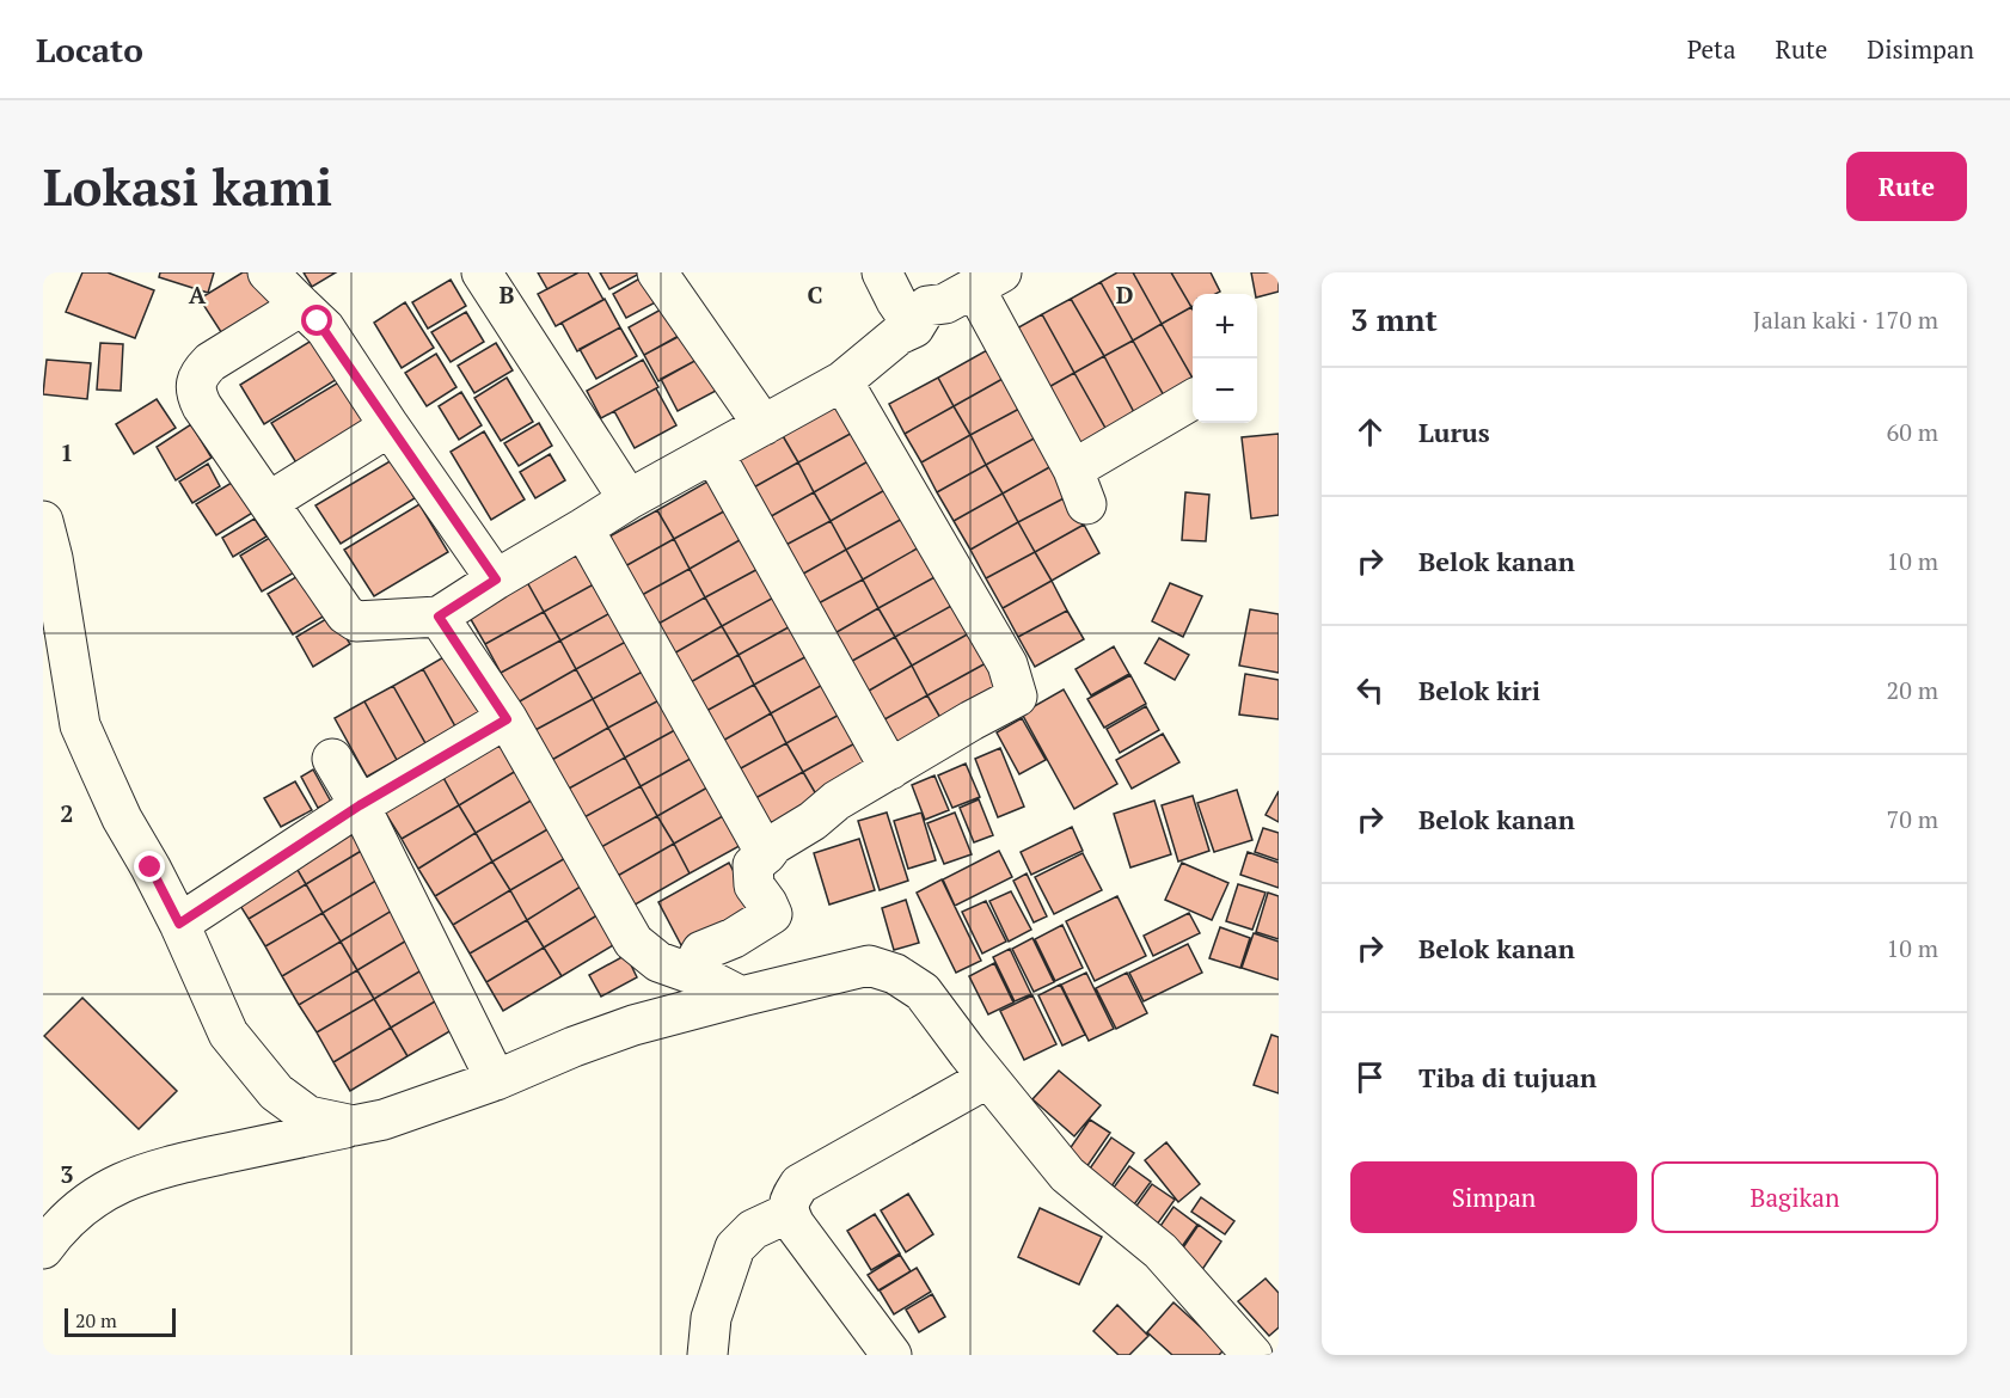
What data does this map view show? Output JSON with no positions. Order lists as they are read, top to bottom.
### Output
{
  "scale_bar": "20 m",
  "page": {
    "header": "Locato",
    "nav": ["Peta", "Rute", "Disimpan"],
    "buttons": [
      "Rute",
      ["Simpan", "Bagikan"]
    ],
    "title": "Lokasi kami",
    "heading": ["3 mnt", "Jalan kaki · 170 m"],
    "map_buttons": ["+", "−"],
    "list": [
      ["Lurus", "60 m"],
      ["Belok kanan", "10 m"],
      ["Belok kiri", "20 m"],
      ["Belok kanan", "70 m"],
      ["Belok kanan", "10 m"],
      "Tiba di tujuan"
    ],
    "scale": "20 m"
  },
  "grid": {
    "columns": [
      "A",
      "B",
      "C",
      "D"
    ],
    "rows": ["1", "2", "3"]
  }
}
